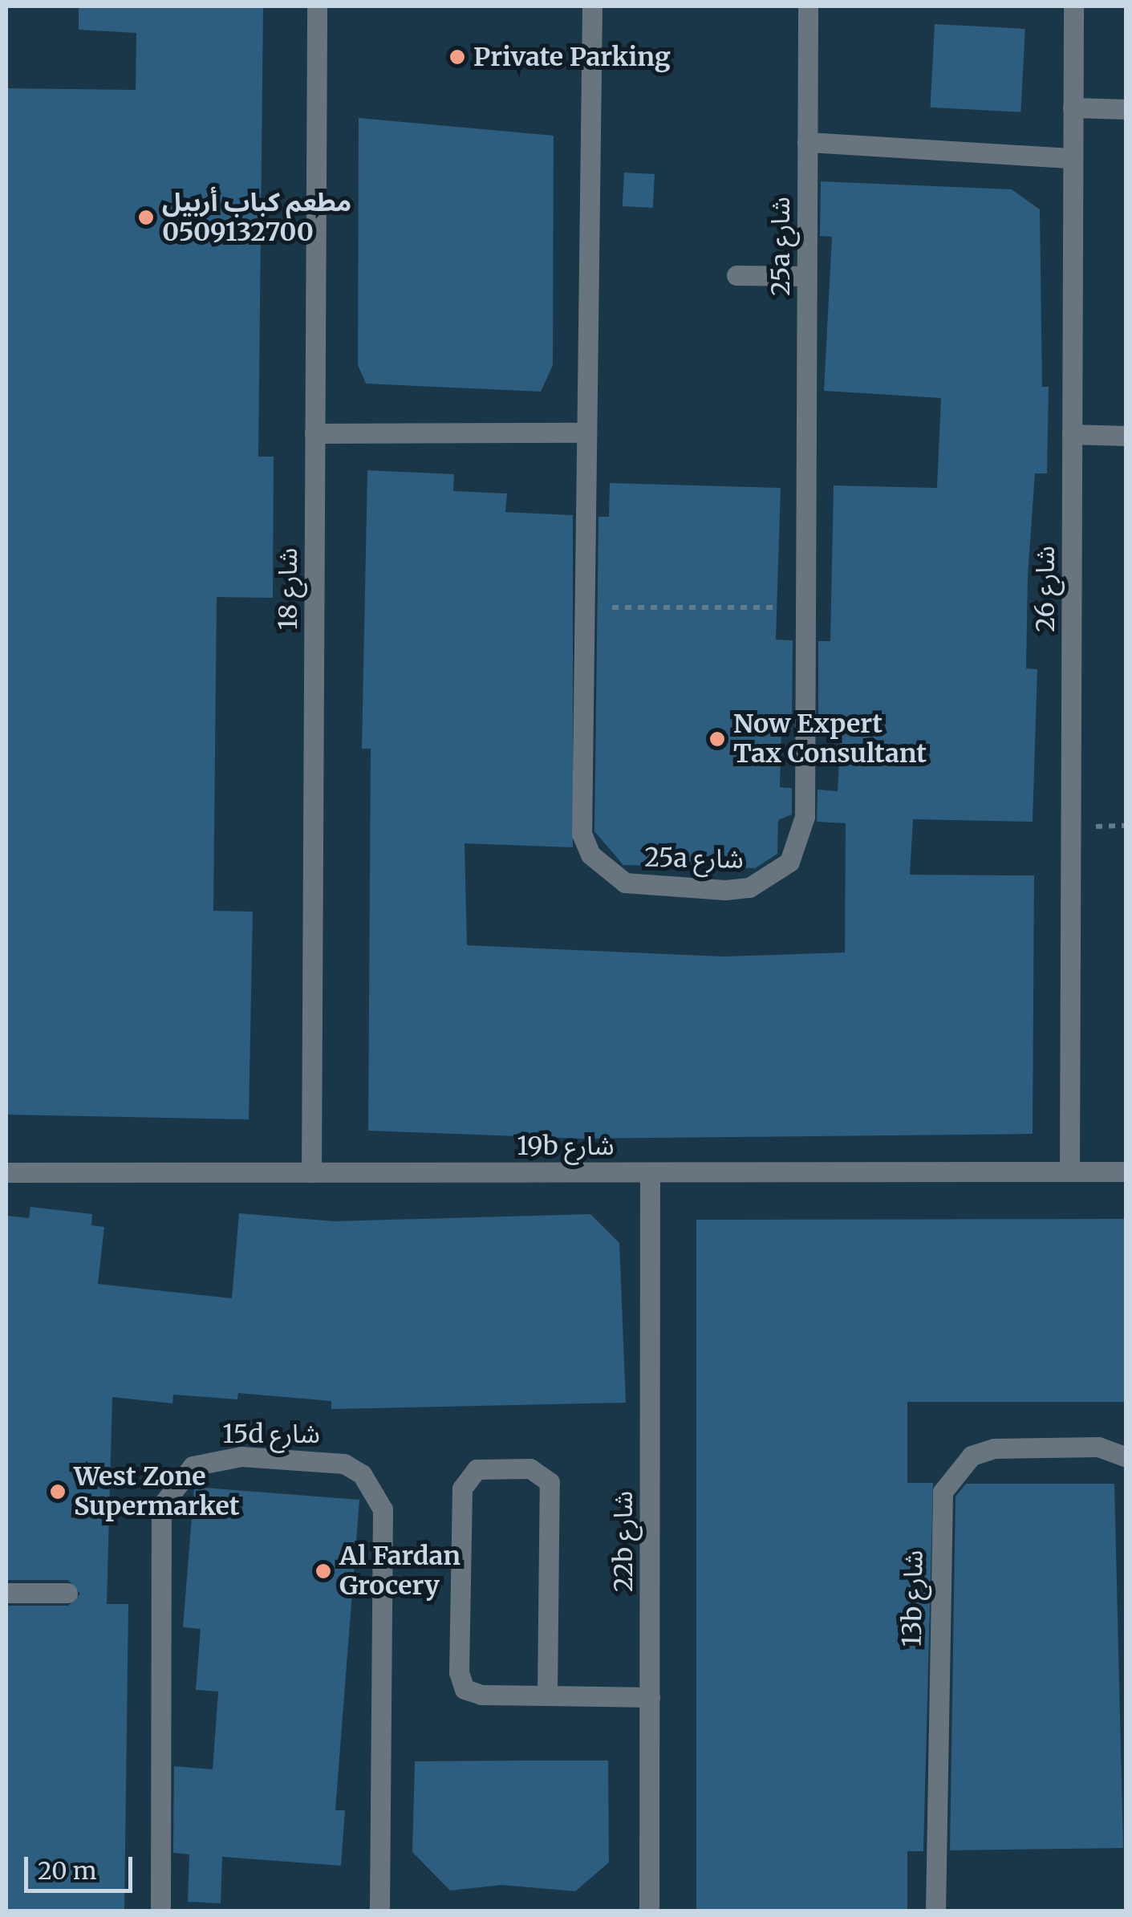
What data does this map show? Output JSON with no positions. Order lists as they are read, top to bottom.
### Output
{
  "streets": {
    "street": [
      "25a شارع",
      "شارع 18",
      "شارع 26",
      "19b شارع",
      "15d شارع",
      "22b شارع",
      "13b شارع"
    ]
  },
  "crossings": [
    ["شارع 18", "19b شارع"],
    ["شارع 26", "19b شارع"],
    ["19b شارع", "22b شارع"]
  ],
  "places": [
    "Private Parking",
    "مطعم كباب أربيل 0509132700",
    "Now Expert Tax Consultant",
    "West Zone Supermarket",
    "Al Fardan Grocery"
  ],
  "scale_bar": "20 m"
}
